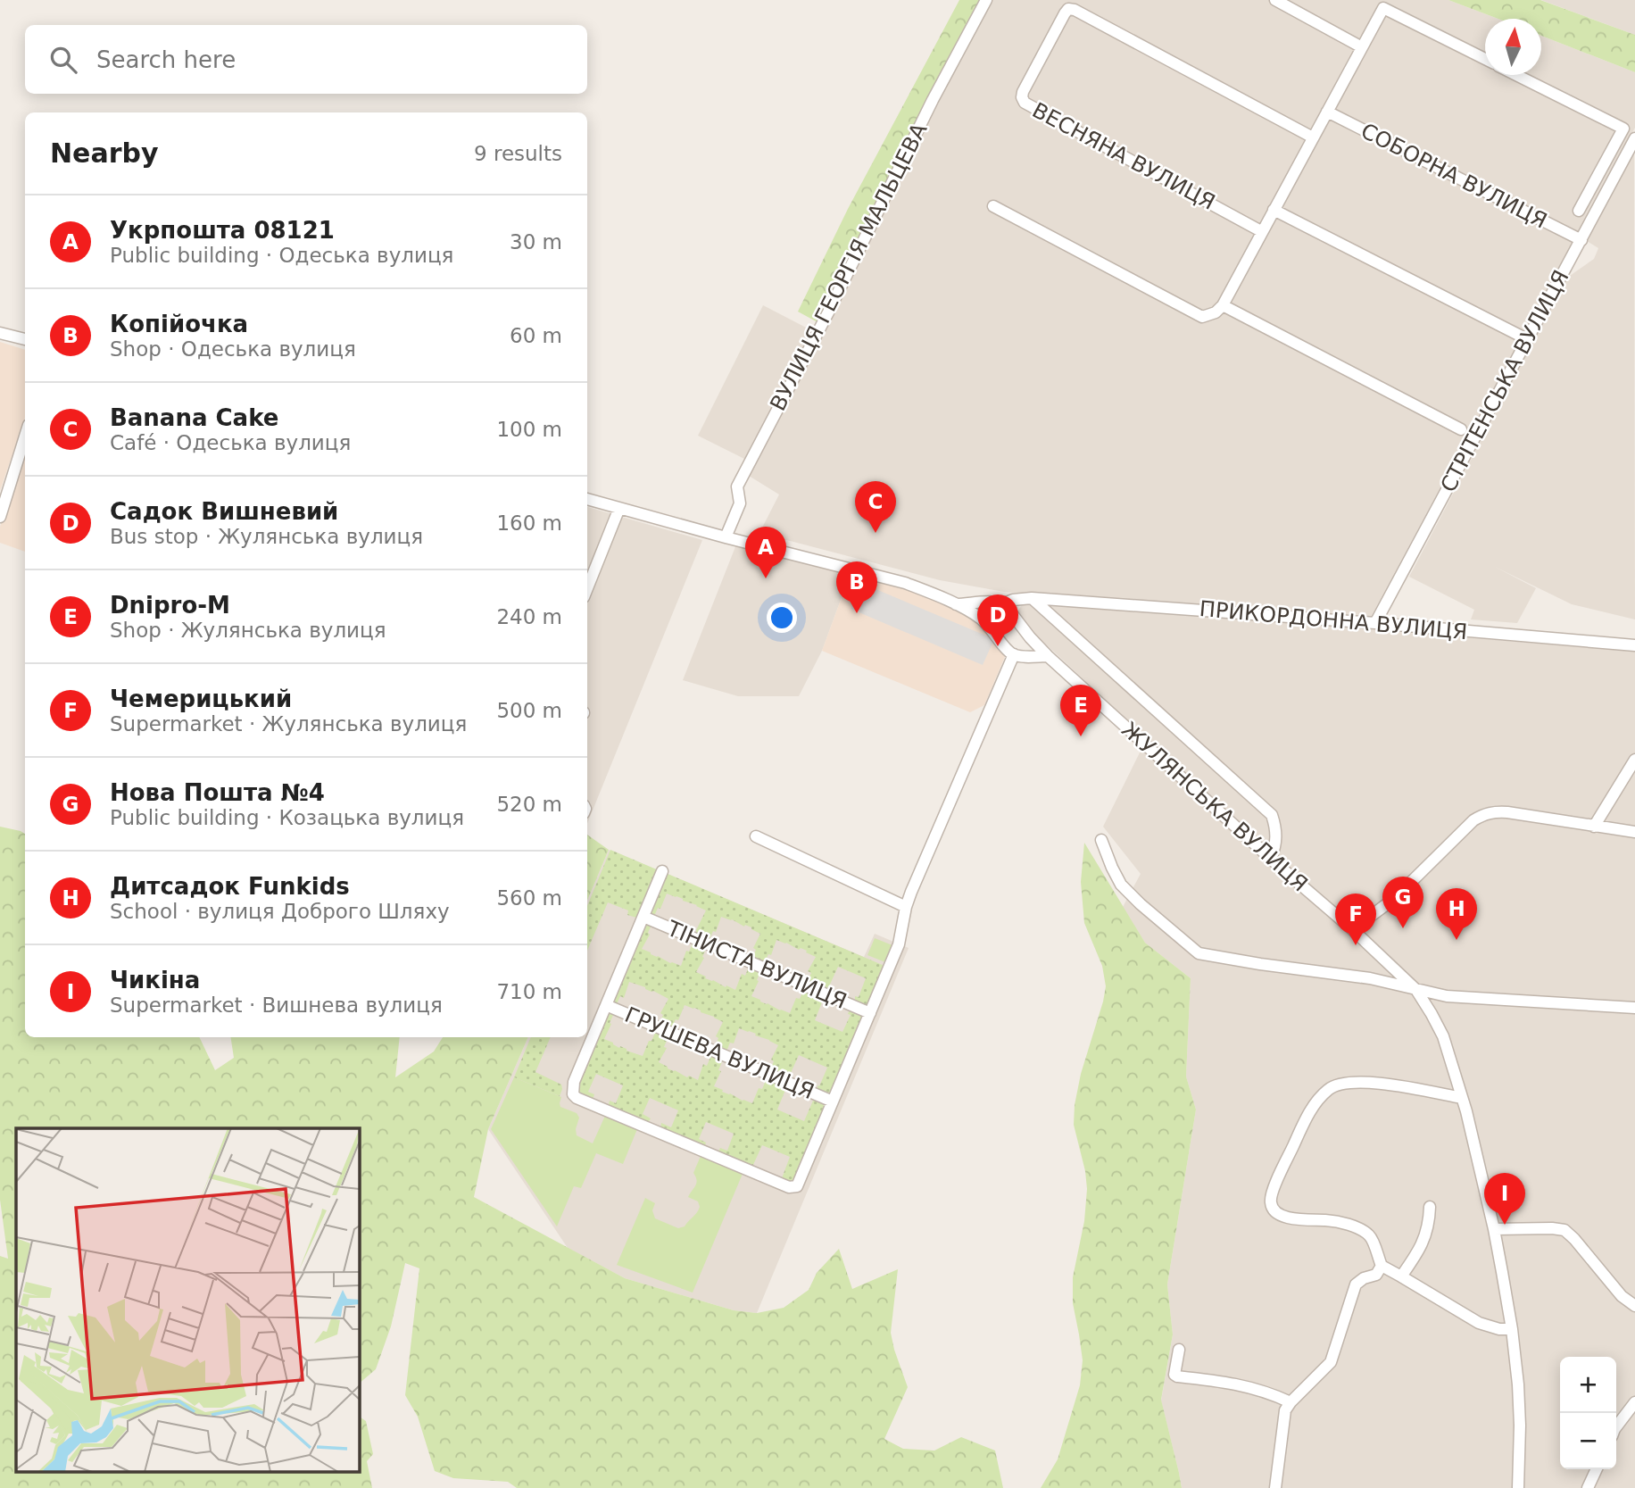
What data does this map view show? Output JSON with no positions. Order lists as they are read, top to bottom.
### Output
{
  "streets": {
    "street": [
      "ВЕСНЯНА ВУЛИЦЯ",
      "СОБОРНА ВУЛИЦЯ",
      "ВУЛИЦЯ ГЕОРГІЯ МАЛЬЦЕВА",
      "СТРІТЕНСЬКА ВУЛИЦЯ",
      "ПРИКОРДОННА ВУЛИЦЯ",
      "ЖУЛЯНСЬКА ВУЛИЦЯ",
      "ТІНИСТА ВУЛИЦЯ",
      "ГРУШЕВА ВУЛИЦЯ"
    ]
  },
  "crossings": [
    ["СОБОРНА ВУЛИЦЯ", "СТРІТЕНСЬКА ВУЛИЦЯ"],
    ["СТРІТЕНСЬКА ВУЛИЦЯ", "ПРИКОРДОННА ВУЛИЦЯ"],
    ["ПРИКОРДОННА ВУЛИЦЯ", "ЖУЛЯНСЬКА ВУЛИЦЯ"]
  ],
  "north": "top",
  "page": {
    "search": "Search here",
    "heading": ["Nearby", "9 results"],
    "list": [
      {
        "mark": "A",
        "name": "Укрпошта 08121",
        "note": "Public building · Одеська вулиця",
        "value": "30 m"
      },
      {
        "mark": "B",
        "name": "Копійочка",
        "note": "Shop · Одеська вулиця",
        "value": "60 m"
      },
      {
        "mark": "C",
        "name": "Banana Cake",
        "note": "Café · Одеська вулиця",
        "value": "100 m"
      },
      {
        "mark": "D",
        "name": "Садок Вишневий",
        "note": "Bus stop · Жулянська вулиця",
        "value": "160 m"
      },
      {
        "mark": "E",
        "name": "Dnipro-M",
        "note": "Shop · Жулянська вулиця",
        "value": "240 m"
      },
      {
        "mark": "F",
        "name": "Чемерицький",
        "note": "Supermarket · Жулянська вулиця",
        "value": "500 m"
      },
      {
        "mark": "G",
        "name": "Нова Пошта №4",
        "note": "Public building · Козацька вулиця",
        "value": "520 m"
      },
      {
        "mark": "H",
        "name": "Дитсадок Funkids",
        "note": "School · вулиця Доброго Шляху",
        "value": "560 m"
      },
      {
        "mark": "I",
        "name": "Чикіна",
        "note": "Supermarket · Вишнева вулиця",
        "value": "710 m"
      }
    ],
    "pins": [
      "C",
      "A",
      "B",
      "D",
      "E",
      "G",
      "H",
      "F",
      "I"
    ],
    "map_buttons": ["+", "−"]
  }
}
